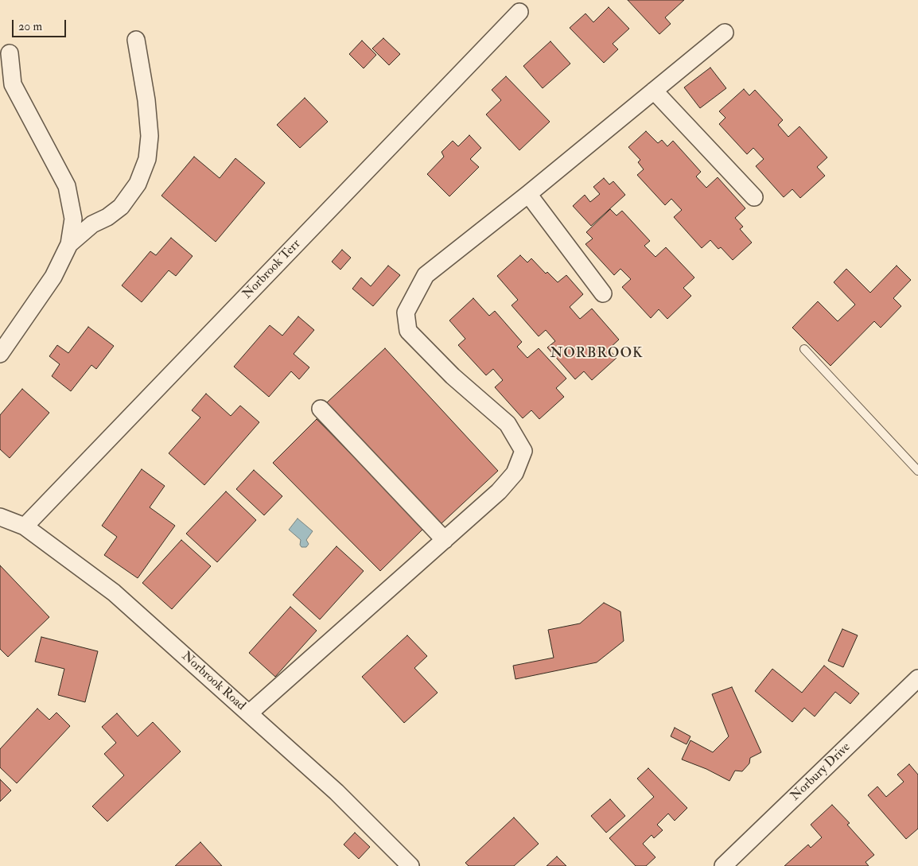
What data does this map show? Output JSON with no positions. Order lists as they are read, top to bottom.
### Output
{
  "streets": {
    "street": ["Norbrook Terr", "Norbrook Road", "Norbury Drive"]
  },
  "crossings": [
    ["Norbrook Terr", "Norbrook Road"]
  ],
  "districts": ["NORBROOK"],
  "scale_bar": "20 m"
}
